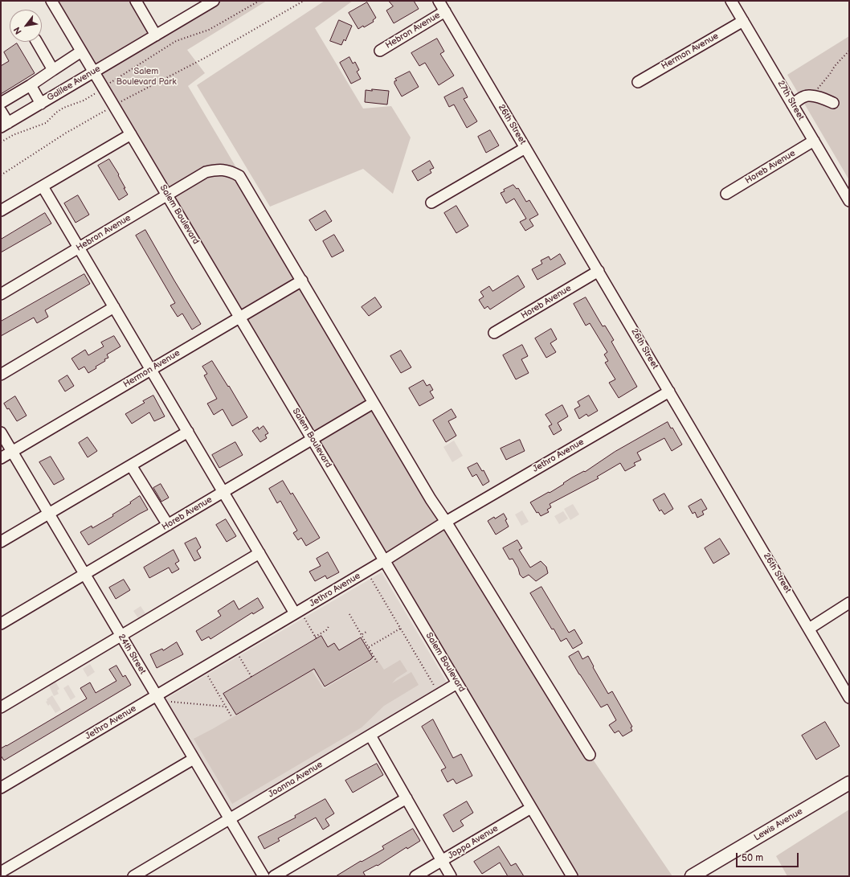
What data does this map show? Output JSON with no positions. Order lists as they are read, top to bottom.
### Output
{
  "streets": {
    "main road": ["Lewis Avenue"],
    "street": [
      "Hebron Avenue",
      "Hermon Avenue",
      "Galilee Avenue",
      "27th Street",
      "26th Street",
      "Horeb Avenue",
      "Salem Boulevard",
      "Jethro Avenue",
      "24th Street",
      "Joanna Avenue",
      "Joppa Avenue"
    ]
  },
  "crossings": [
    ["Hebron Avenue", "Hermon Avenue"],
    ["Hebron Avenue", "26th Street"],
    ["Hebron Avenue", "Salem Boulevard"],
    ["Hermon Avenue", "27th Street"],
    ["Hermon Avenue", "Salem Boulevard"],
    ["Hermon Avenue", "24th Street"],
    ["Galilee Avenue", "Salem Boulevard"],
    ["27th Street", "Horeb Avenue"],
    ["26th Street", "Horeb Avenue"],
    ["26th Street", "Jethro Avenue"],
    ["Horeb Avenue", "Salem Boulevard"],
    ["Horeb Avenue", "24th Street"],
    ["Salem Boulevard", "Jethro Avenue"],
    ["Salem Boulevard", "Joanna Avenue"],
    ["Salem Boulevard", "Joppa Avenue"],
    ["Jethro Avenue", "24th Street"],
    ["24th Street", "Joanna Avenue"]
  ],
  "parks": ["Salem Boulevard Park"],
  "scale_bar": "50 m",
  "north": "bottom left"
}
